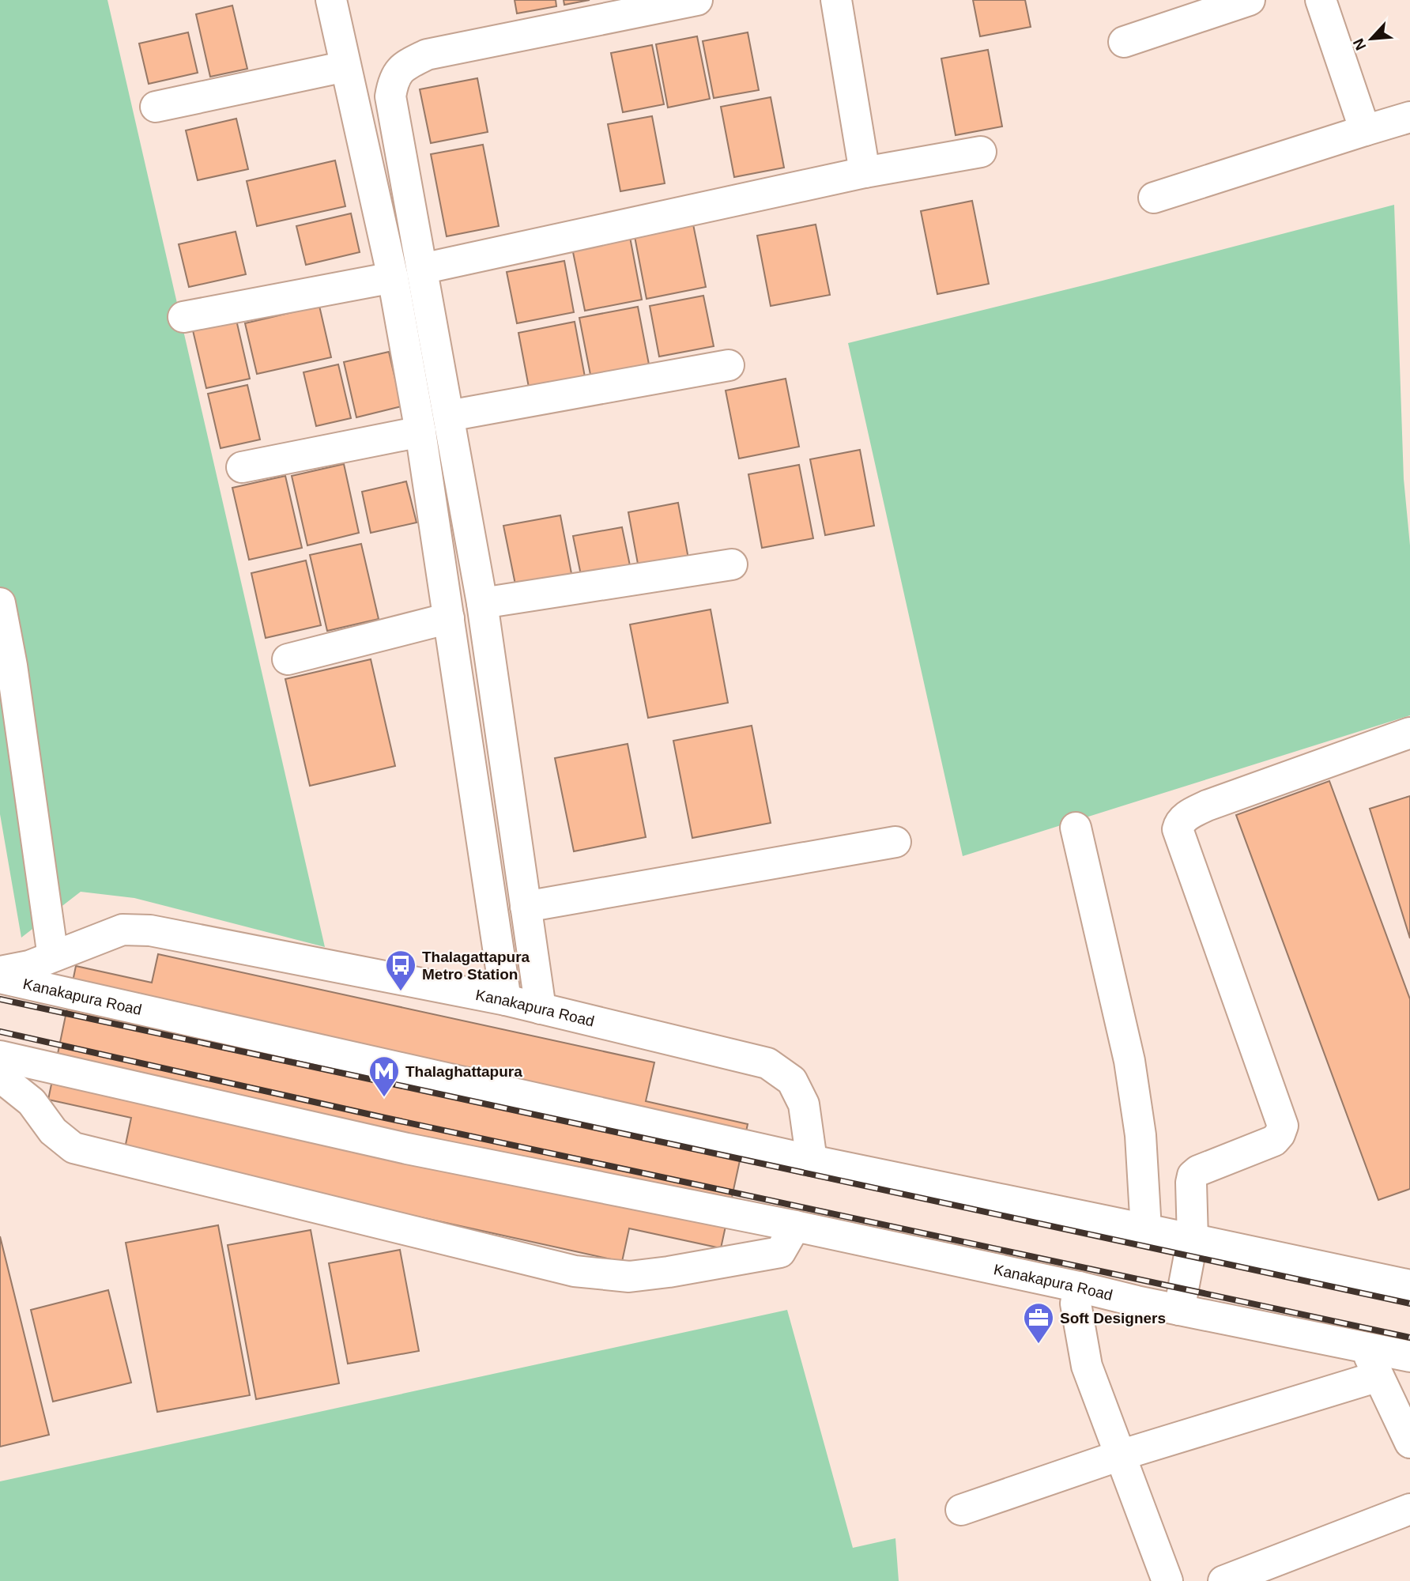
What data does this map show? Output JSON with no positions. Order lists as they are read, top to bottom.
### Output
{
  "streets": {
    "main road": ["Kanakapura Road"]
  },
  "places": {
    "bus stop": ["Thalagattapura Metro Station"],
    "metro station": ["Thalaghattapura"],
    "office": ["Soft Designers"]
  },
  "north": "bottom left"
}
